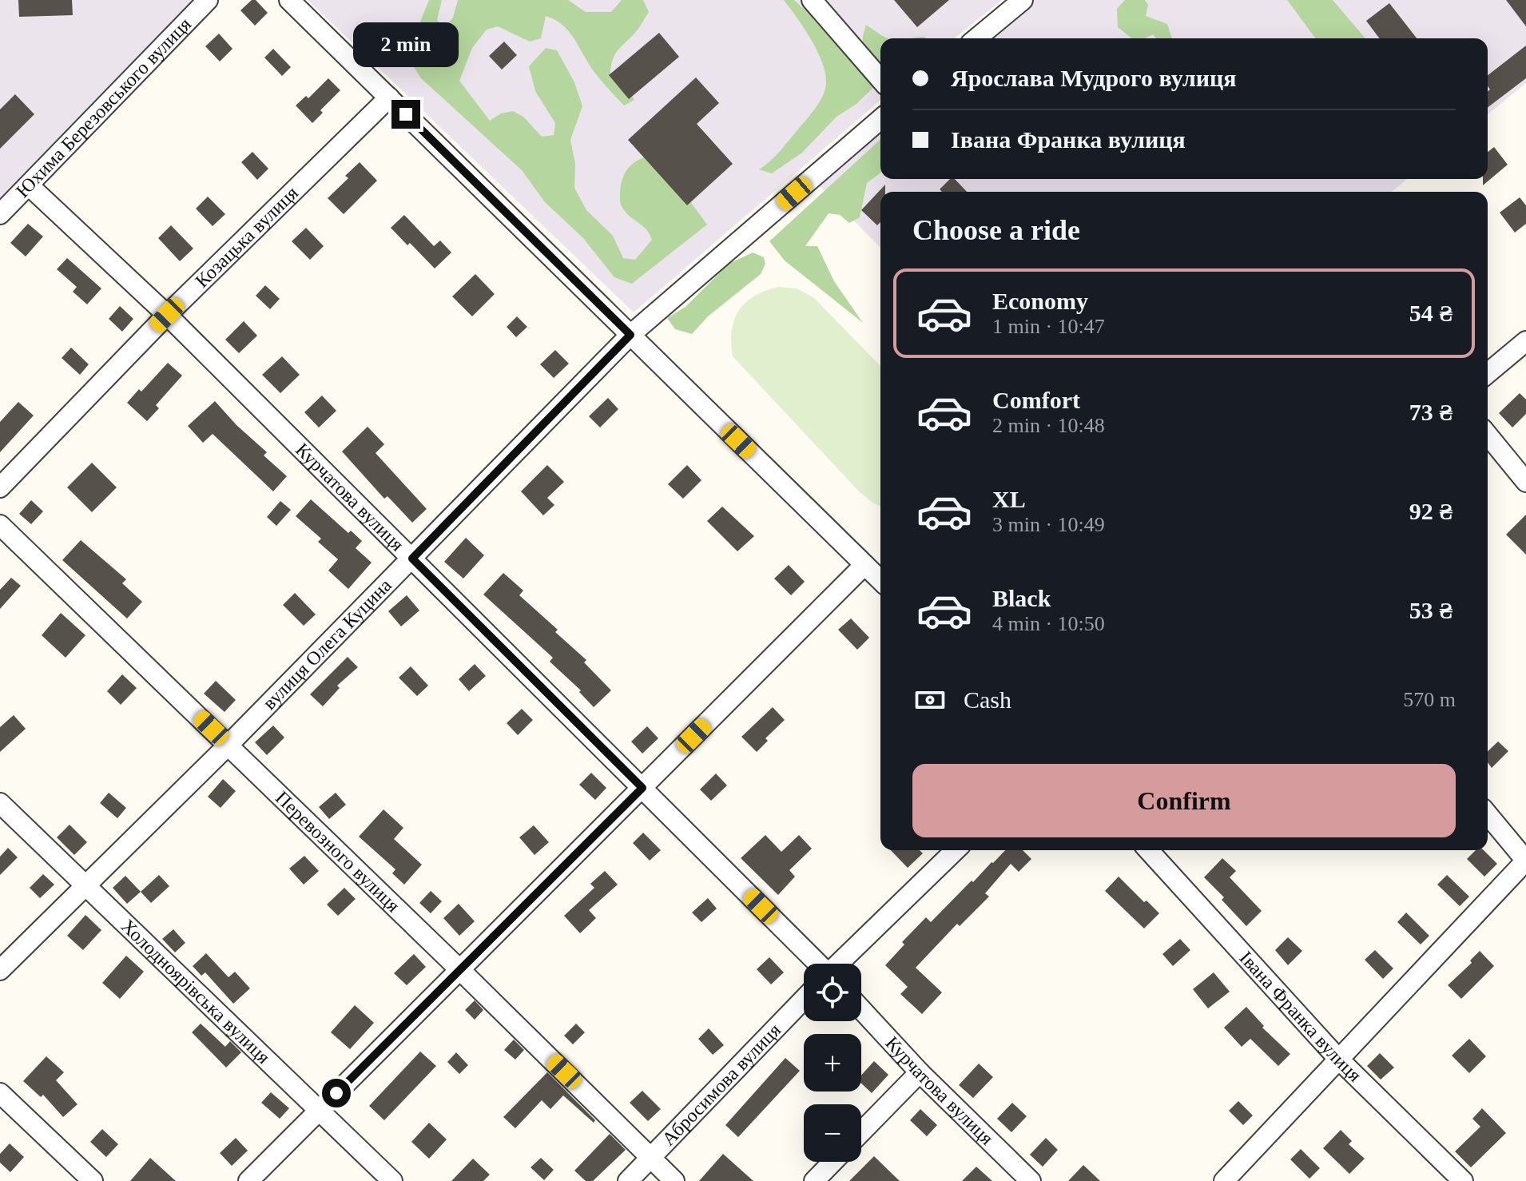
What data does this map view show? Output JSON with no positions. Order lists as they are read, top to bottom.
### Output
{
  "streets": {
    "street": [
      "Юхима Березовського вулиця",
      "Козацька вулиця",
      "Курчатова вулиця",
      "вулиця Олега Куцина",
      "Перевозного вулиця",
      "Холодноярівська вулиця",
      "Івана Франка вулиця",
      "Абросимова вулиця"
    ]
  },
  "crossings": [
    ["Юхима Березовського вулиця", "Курчатова вулиця"],
    ["Козацька вулиця", "Курчатова вулиця"],
    ["Курчатова вулиця", "вулиця Олега Куцина"],
    ["вулиця Олега Куцина", "Перевозного вулиця"],
    ["вулиця Олега Куцина", "Холодноярівська вулиця"],
    ["Перевозного вулиця", "Абросимова вулиця"]
  ],
  "page": {
    "bubble": "2 min",
    "banner": ["Ярослава Мудрого вулиця", "Івана Франка вулиця"],
    "heading": "Choose a ride",
    "list": [
      {
        "name": "Economy",
        "note": "1 min · 10:47",
        "value": "54 ₴"
      },
      {
        "name": "Comfort",
        "note": "2 min · 10:48",
        "value": "73 ₴"
      },
      {
        "name": "XL",
        "note": "3 min · 10:49",
        "value": "92 ₴"
      },
      {
        "name": "Black",
        "note": "4 min · 10:50",
        "value": "53 ₴"
      }
    ],
    "pay": ["Cash", "570 m"],
    "buttons": "Confirm",
    "map_buttons": ["+", "−"]
  }
}
